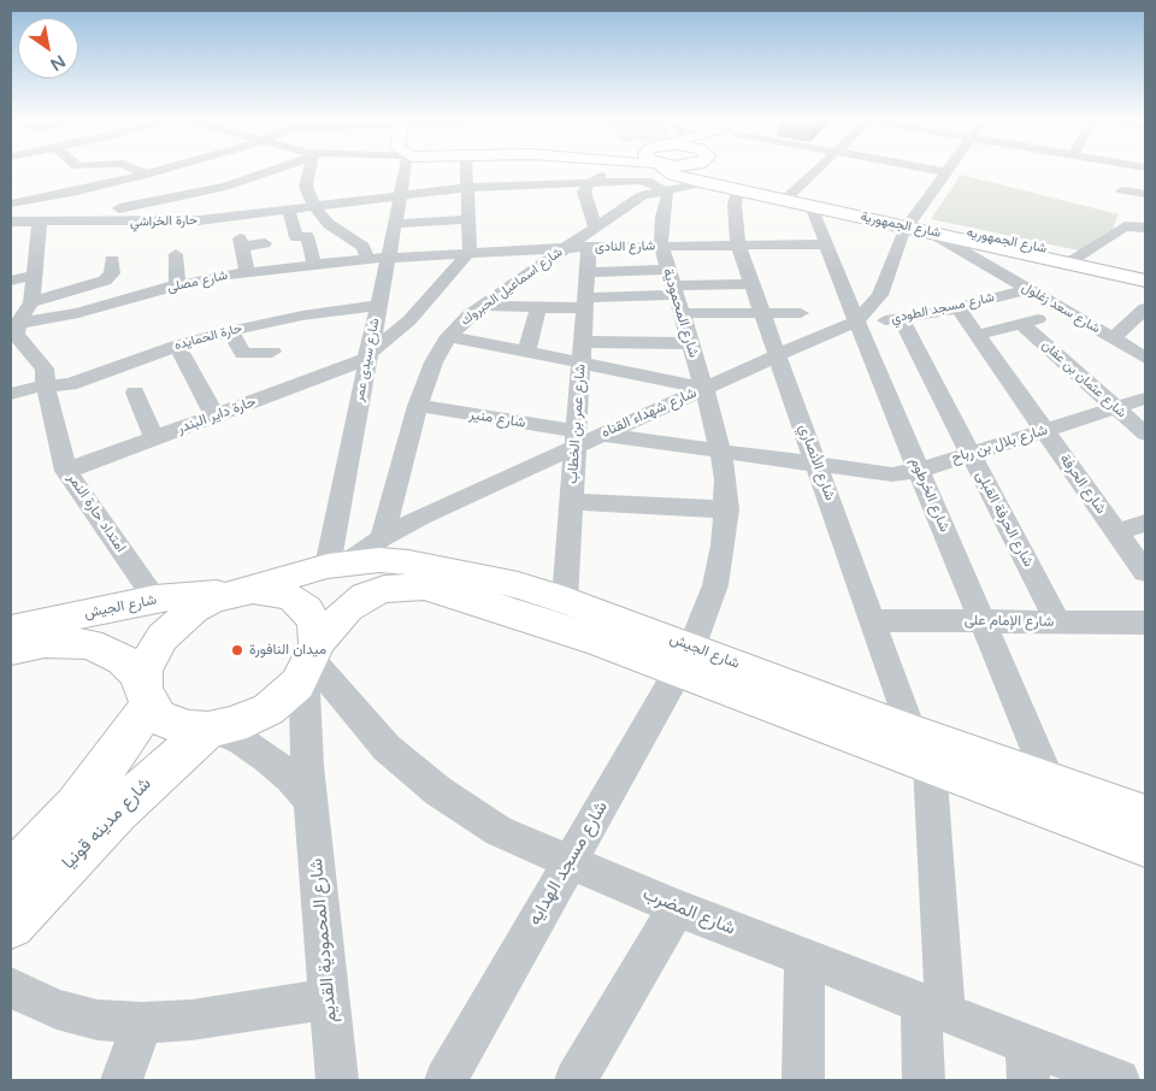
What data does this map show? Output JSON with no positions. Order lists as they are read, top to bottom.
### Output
{
  "streets": {
    "main road": [
      "شارع الجمهورية",
      "شارع الجمهوريه",
      "شارع الجيش",
      "شارع مدينه قونيا"
    ],
    "street": [
      "حارة الخراشي",
      "شارع النادى",
      "شارع مصلى",
      "شارع اسماعيل الحبروك",
      "شارع مسجد الطودي",
      "شارع سعد زغلول",
      "شارع المحمودية",
      "حارة الحمايده",
      "شارع سيدى عمر",
      "شارع عثمان بن عفان",
      "شارع شهداء القناه",
      "حارة داير البندر",
      "شارع منير",
      "شارع عمر بن الخطاب",
      "شارع بلال بن رباح",
      "شارع الأنصاري",
      "شارع الحرفة",
      "شارع الخرطوم",
      "امتداد حارة النمر",
      "شارع الحرفة القبلى",
      "شارع الإمام على",
      "شارع مسجد الهدايه",
      "شارع المضرب",
      "شارع المحمودية القديم"
    ]
  },
  "crossings": [
    ["حارة الخراشي", "شارع اسماعيل الحبروك"],
    ["حارة الخراشي", "شارع المحمودية"],
    ["حارة الخراشي", "شارع سيدى عمر"],
    ["شارع الجمهورية", "شارع الجمهوريه"],
    ["شارع الجمهورية", "شارع اسماعيل الحبروك"],
    ["شارع الجمهورية", "شارع سعد زغلول"],
    ["شارع الجمهورية", "شارع شهداء القناه"],
    ["شارع الجمهورية", "شارع الأنصاري"],
    ["شارع الجمهورية", "شارع الخرطوم"],
    ["شارع الجمهوريه", "شارع شهداء القناه"],
    ["شارع النادى", "شارع اسماعيل الحبروك"],
    ["شارع النادى", "شارع المحمودية"],
    ["شارع النادى", "شارع عمر بن الخطاب"],
    ["شارع النادى", "شارع الأنصاري"],
    ["شارع النادى", "شارع الخرطوم"],
    ["شارع مصلى", "شارع سيدى عمر"],
    ["شارع مصلى", "امتداد حارة النمر"],
    ["شارع اسماعيل الحبروك", "شارع المحمودية"],
    ["شارع اسماعيل الحبروك", "شارع شهداء القناه"],
    ["شارع اسماعيل الحبروك", "شارع منير"],
    ["شارع اسماعيل الحبروك", "شارع عمر بن الخطاب"],
    ["شارع مسجد الطودي", "شارع سعد زغلول"],
    ["شارع مسجد الطودي", "شارع شهداء القناه"],
    ["شارع مسجد الطودي", "شارع الحرفة"],
    ["شارع مسجد الطودي", "شارع الخرطوم"],
    ["شارع مسجد الطودي", "شارع الحرفة القبلى"],
    ["شارع المحمودية", "شارع شهداء القناه"],
    ["شارع المحمودية", "شارع بلال بن رباح"],
    ["شارع المحمودية", "شارع الجيش"],
    ["شارع المحمودية", "شارع مسجد الهدايه"],
    ["حارة الحمايده", "شارع سيدى عمر"],
    ["حارة الحمايده", "امتداد حارة النمر"],
    ["شارع سيدى عمر", "شارع شهداء القناه"],
    ["شارع سيدى عمر", "حارة داير البندر"],
    ["شارع سيدى عمر", "شارع الجيش"],
    ["شارع عثمان بن عفان", "شارع بلال بن رباح"],
    ["شارع شهداء القناه", "شارع منير"],
    ["شارع شهداء القناه", "شارع عمر بن الخطاب"],
    ["شارع شهداء القناه", "شارع بلال بن رباح"],
    ["شارع شهداء القناه", "شارع الأنصاري"],
    ["شارع شهداء القناه", "شارع الخرطوم"],
    ["شارع شهداء القناه", "شارع الجيش"],
    ["حارة داير البندر", "امتداد حارة النمر"],
    ["شارع منير", "شارع عمر بن الخطاب"],
    ["شارع عمر بن الخطاب", "شارع الجيش"],
    ["شارع بلال بن رباح", "شارع الأنصاري"],
    ["شارع بلال بن رباح", "شارع الحرفة"],
    ["شارع بلال بن رباح", "شارع الخرطوم"],
    ["شارع بلال بن رباح", "شارع الحرفة القبلى"],
    ["شارع الأنصاري", "شارع الجيش"],
    ["شارع الأنصاري", "شارع الإمام على"],
    ["شارع الخرطوم", "شارع الجيش"],
    ["شارع الخرطوم", "شارع الإمام على"],
    ["امتداد حارة النمر", "شارع الجيش"],
    ["شارع الحرفة القبلى", "شارع الإمام على"],
    ["شارع الجيش", "شارع مدينه قونيا"],
    ["شارع الجيش", "شارع مسجد الهدايه"],
    ["شارع الجيش", "شارع المضرب"],
    ["شارع الجيش", "شارع المحمودية القديم"],
    ["شارع مدينه قونيا", "شارع المضرب"],
    ["شارع مدينه قونيا", "شارع المحمودية القديم"],
    ["شارع مسجد الهدايه", "شارع المضرب"],
    ["شارع المضرب", "شارع المحمودية القديم"]
  ],
  "places": ["ميدان النافورة"],
  "north": "bottom right"
}
